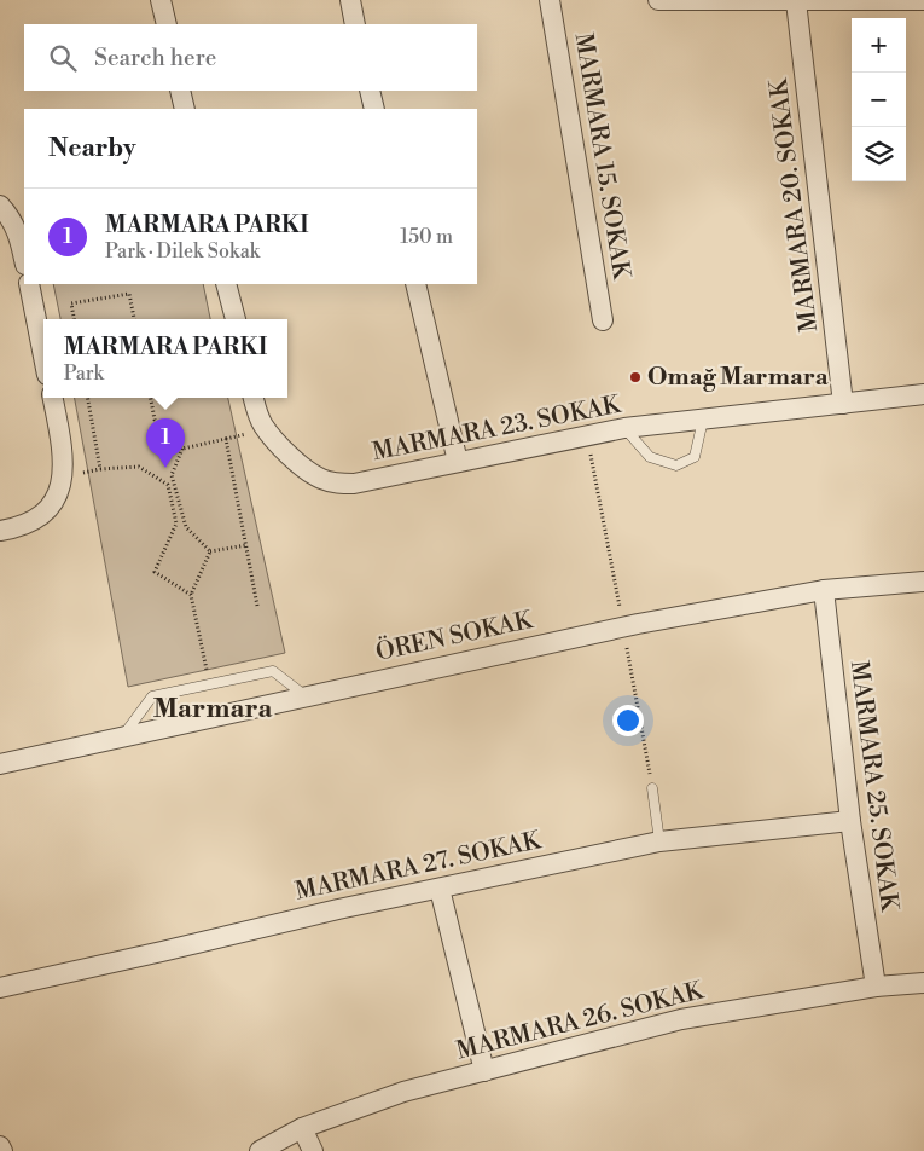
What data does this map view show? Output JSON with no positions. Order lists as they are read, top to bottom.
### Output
{
  "streets": {
    "street": [
      "MARMARA 15. SOKAK",
      "MARMARA 20. SOKAK",
      "MARMARA 23. SOKAK",
      "ÖREN SOKAK",
      "MARMARA 25. SOKAK",
      "MARMARA 27. SOKAK",
      "MARMARA 26. SOKAK"
    ]
  },
  "crossings": [
    ["MARMARA 20. SOKAK", "MARMARA 23. SOKAK"],
    ["ÖREN SOKAK", "MARMARA 25. SOKAK"],
    ["MARMARA 25. SOKAK", "MARMARA 27. SOKAK"],
    ["MARMARA 25. SOKAK", "MARMARA 26. SOKAK"]
  ],
  "districts": ["Marmara"],
  "places": ["Omağ Marmara"],
  "page": {
    "map_buttons": ["+", "−"],
    "search": "Search here",
    "heading": "Nearby",
    "list": [
      {
        "mark": "1",
        "name": "MARMARA PARKI",
        "note": "Park · Dilek Sokak",
        "value": "150 m"
      }
    ],
    "popup": ["MARMARA PARKI", "Park"],
    "pins": "1"
  }
}
